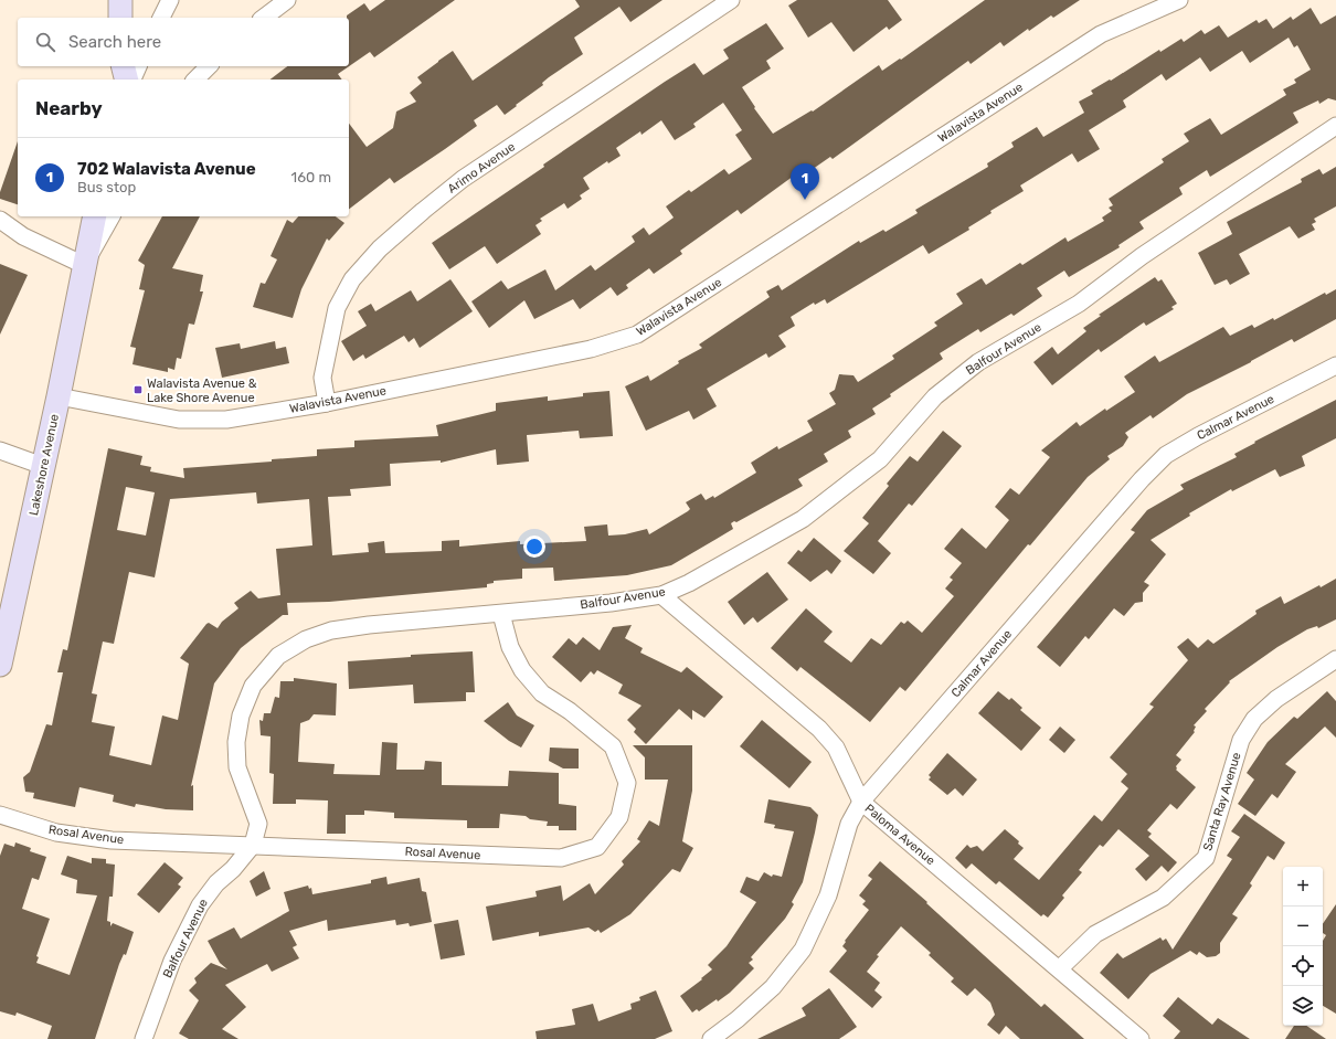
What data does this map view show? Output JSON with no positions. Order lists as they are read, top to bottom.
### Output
{
  "streets": {
    "street": [
      "Walavista Avenue",
      "Arimo Avenue",
      "Balfour Avenue",
      "Calmar Avenue",
      "Lakeshore Avenue",
      "Santa Ray Avenue",
      "Rosal Avenue",
      "Paloma Avenue"
    ]
  },
  "crossings": [
    ["Walavista Avenue", "Arimo Avenue"],
    ["Walavista Avenue", "Lakeshore Avenue"],
    ["Balfour Avenue", "Rosal Avenue"],
    ["Balfour Avenue", "Paloma Avenue"],
    ["Calmar Avenue", "Paloma Avenue"],
    ["Santa Ray Avenue", "Paloma Avenue"]
  ],
  "places": {
    "transit": ["Walavista Avenue & Lake Shore Avenue"]
  },
  "page": {
    "search": "Search here",
    "heading": "Nearby",
    "list": [
      {
        "mark": "1",
        "name": "702 Walavista Avenue",
        "note": "Bus stop",
        "value": "160 m"
      }
    ],
    "pins": "1",
    "map_buttons": ["+", "−"]
  }
}
